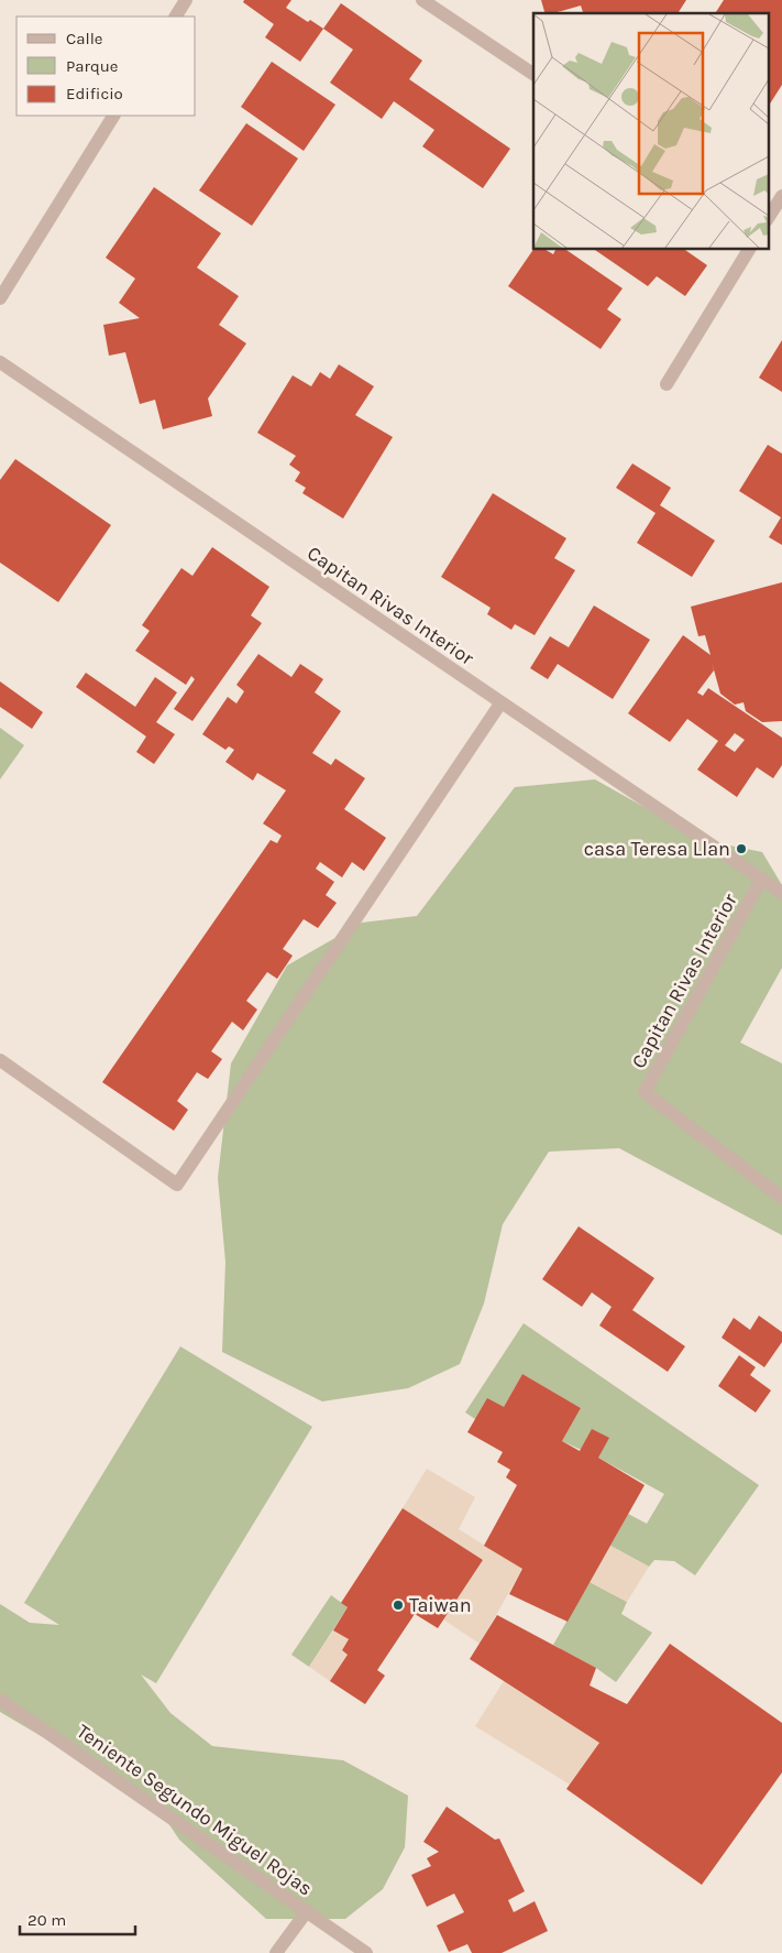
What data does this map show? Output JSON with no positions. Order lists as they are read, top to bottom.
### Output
{
  "streets": {
    "street": ["Capitan Rivas Interior", "Teniente Segundo Miguel Rojas"]
  },
  "places": ["casa Teresa Llan", "Taiwan"],
  "legend": ["Calle", "Parque", "Edificio"],
  "scale_bar": "20 m"
}
